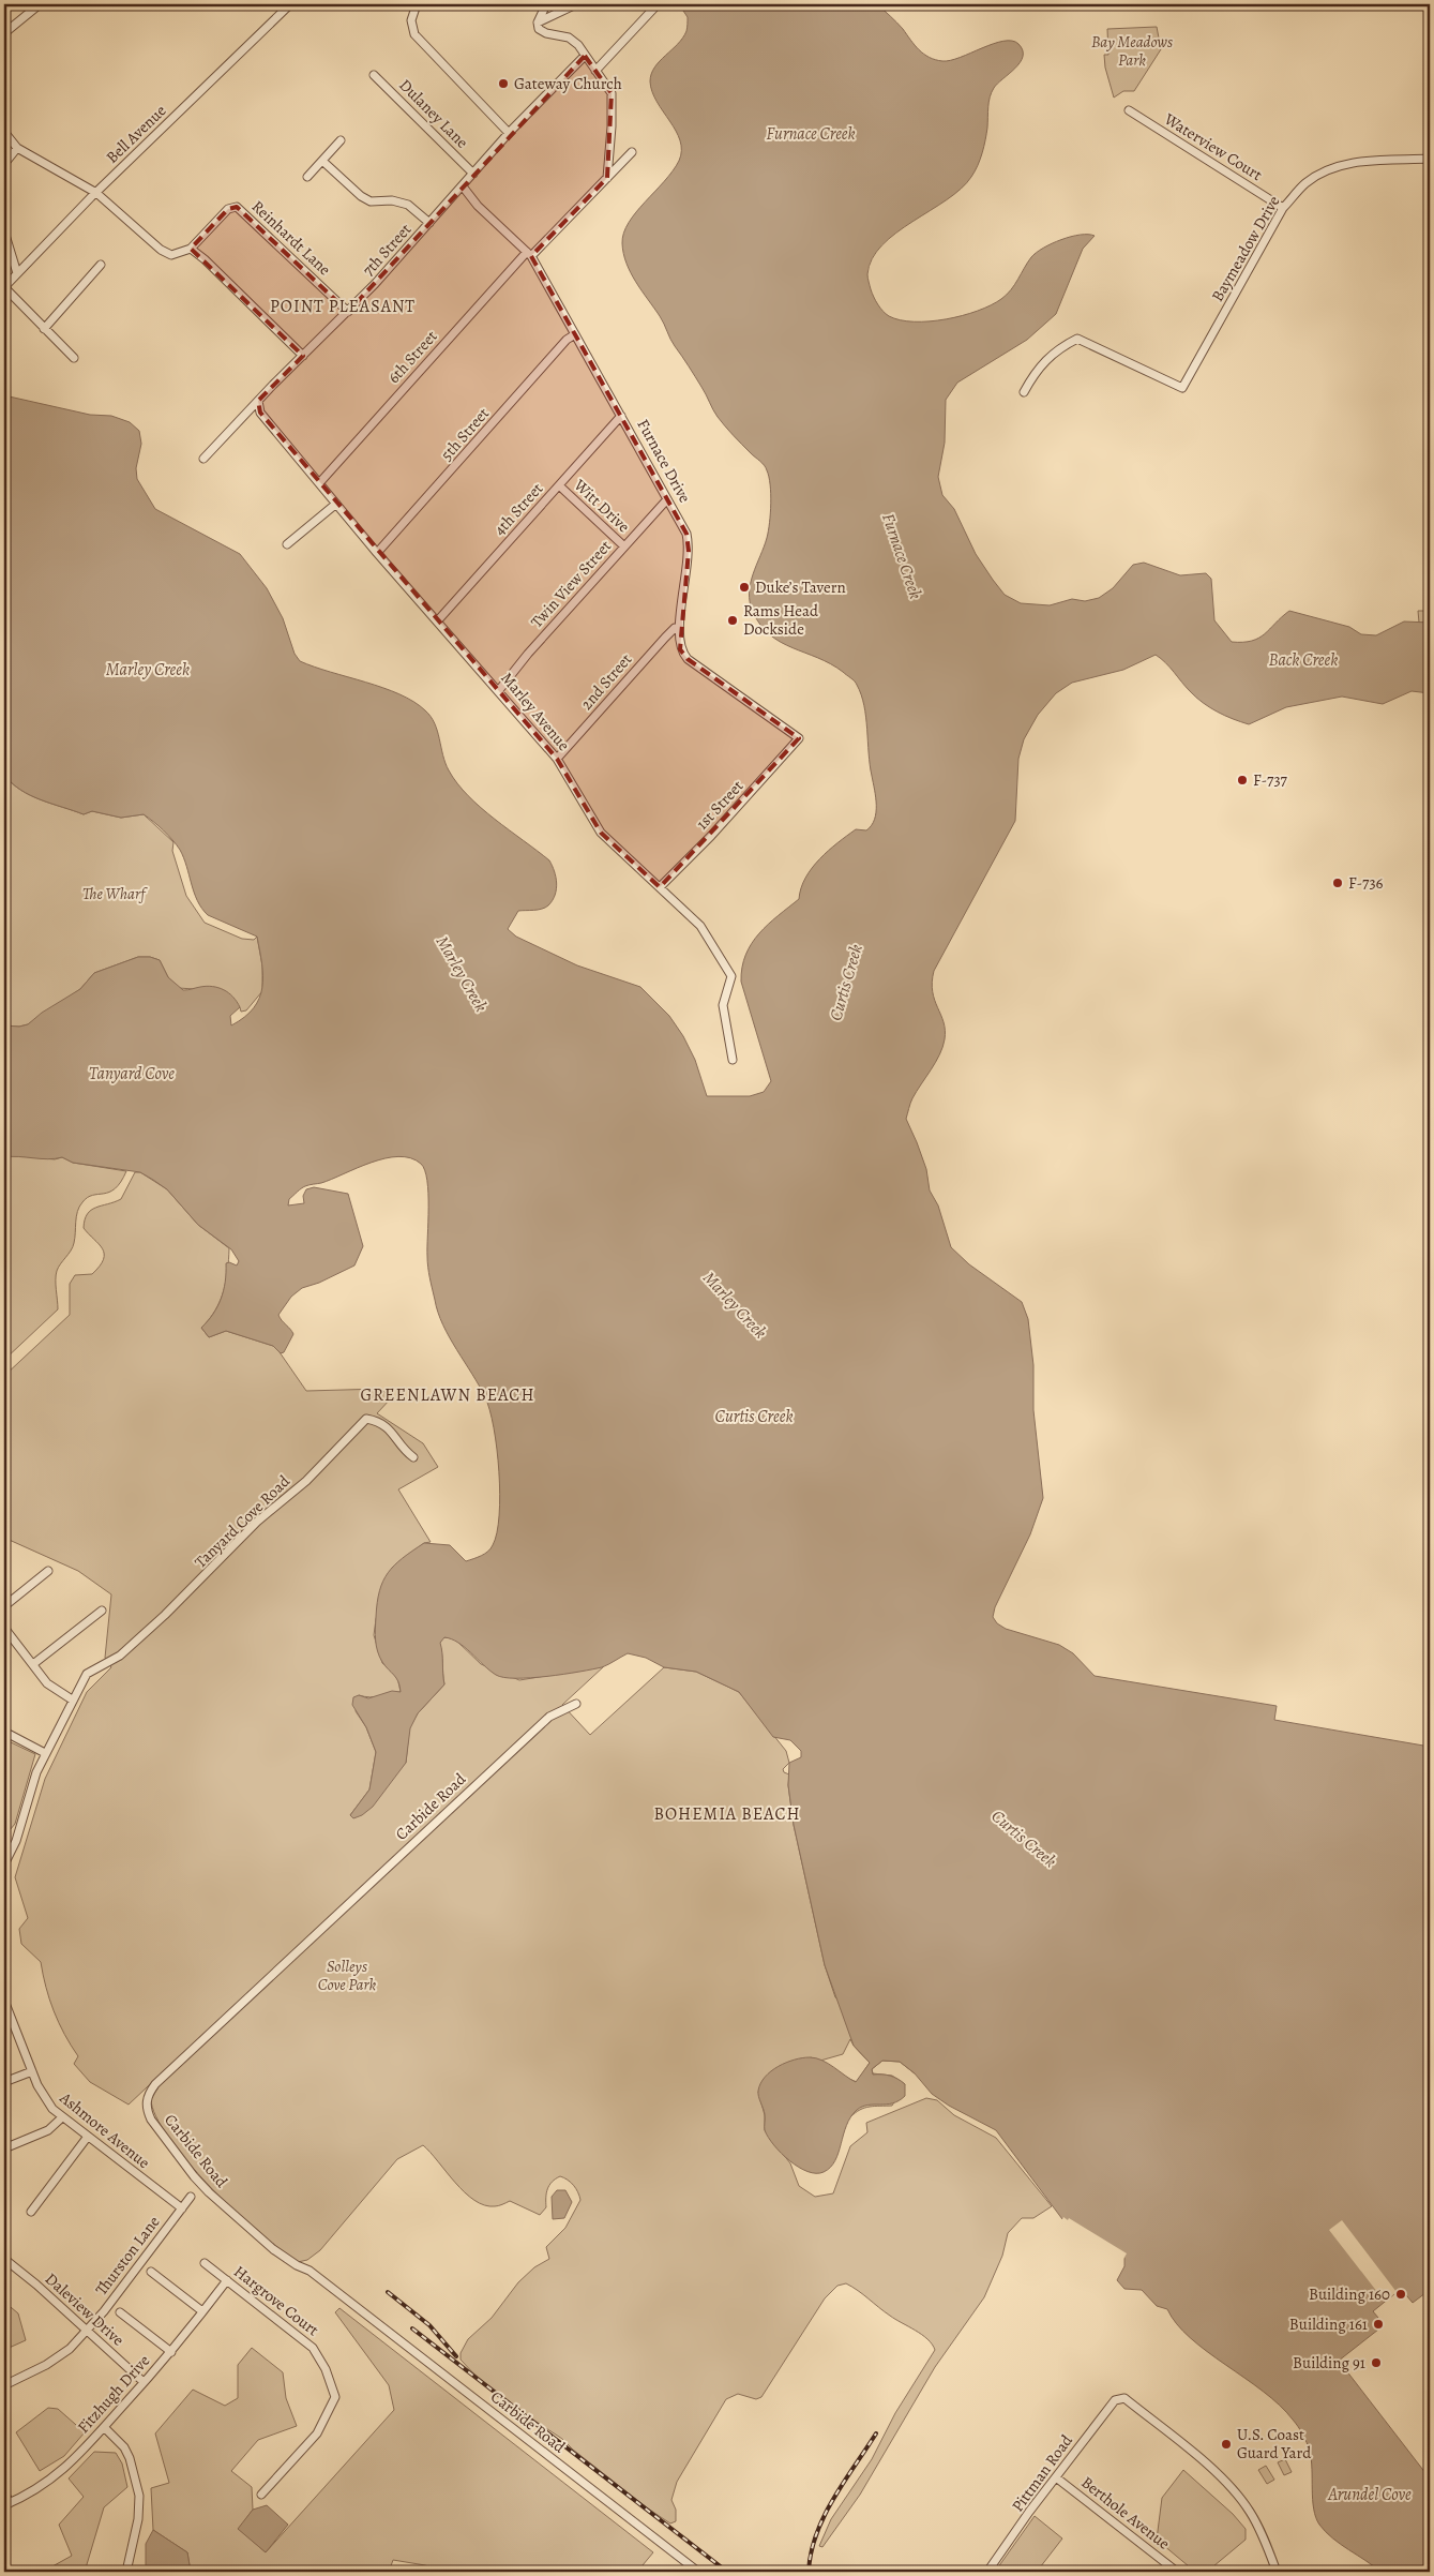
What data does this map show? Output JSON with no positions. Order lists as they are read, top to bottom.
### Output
{
  "streets": {
    "street": [
      "Dulaney Lane",
      "Bell Avenue",
      "Waterview Court",
      "Reinhardt Lane",
      "Baymeadow Drive",
      "7th Street",
      "6th Street",
      "5th Street",
      "Furnace Drive",
      "Witt Drive",
      "4th Street",
      "Twin View Street",
      "2nd Street",
      "Marley Avenue",
      "1st Street",
      "Tanyard Cove Road",
      "Carbide Road",
      "Ashmore Avenue",
      "Thurston Lane",
      "Hargrove Court",
      "Daleview Drive",
      "Fitzhugh Drive",
      "Pittman Road",
      "Berthole Avenue"
    ]
  },
  "crossings": [
    ["Dulaney Lane", "7th Street"],
    ["Waterview Court", "Baymeadow Drive"],
    ["Reinhardt Lane", "7th Street"],
    ["7th Street", "Furnace Drive"],
    ["7th Street", "Marley Avenue"],
    ["6th Street", "Furnace Drive"],
    ["6th Street", "Marley Avenue"],
    ["5th Street", "Furnace Drive"],
    ["5th Street", "Marley Avenue"],
    ["Furnace Drive", "4th Street"],
    ["Furnace Drive", "Twin View Street"],
    ["Furnace Drive", "2nd Street"],
    ["Furnace Drive", "1st Street"],
    ["Witt Drive", "4th Street"],
    ["Witt Drive", "Twin View Street"],
    ["4th Street", "Marley Avenue"],
    ["Twin View Street", "Marley Avenue"],
    ["2nd Street", "Marley Avenue"],
    ["Marley Avenue", "1st Street"],
    ["Ashmore Avenue", "Thurston Lane"],
    ["Thurston Lane", "Daleview Drive"],
    ["Hargrove Court", "Fitzhugh Drive"],
    ["Daleview Drive", "Fitzhugh Drive"],
    ["Pittman Road", "Berthole Avenue"]
  ],
  "districts": ["POINT PLEASANT", "GREENLAWN BEACH", "BOHEMIA BEACH"],
  "water": [
    "Furnace Creek",
    "Back Creek",
    "Marley Creek",
    "Curtis Creek",
    "Tanyard Cove",
    "Arundel Cove"
  ],
  "parks": ["Bay Meadows Park", "The Wharf", "Solleys Cove Park"],
  "places": [
    "Gateway Church",
    "Duke’s Tavern",
    "Rams Head Dockside",
    "F-737",
    "F-736",
    "Building 160",
    "Building 161",
    "Building 91",
    "U.S. Coast Guard Yard"
  ]
}
